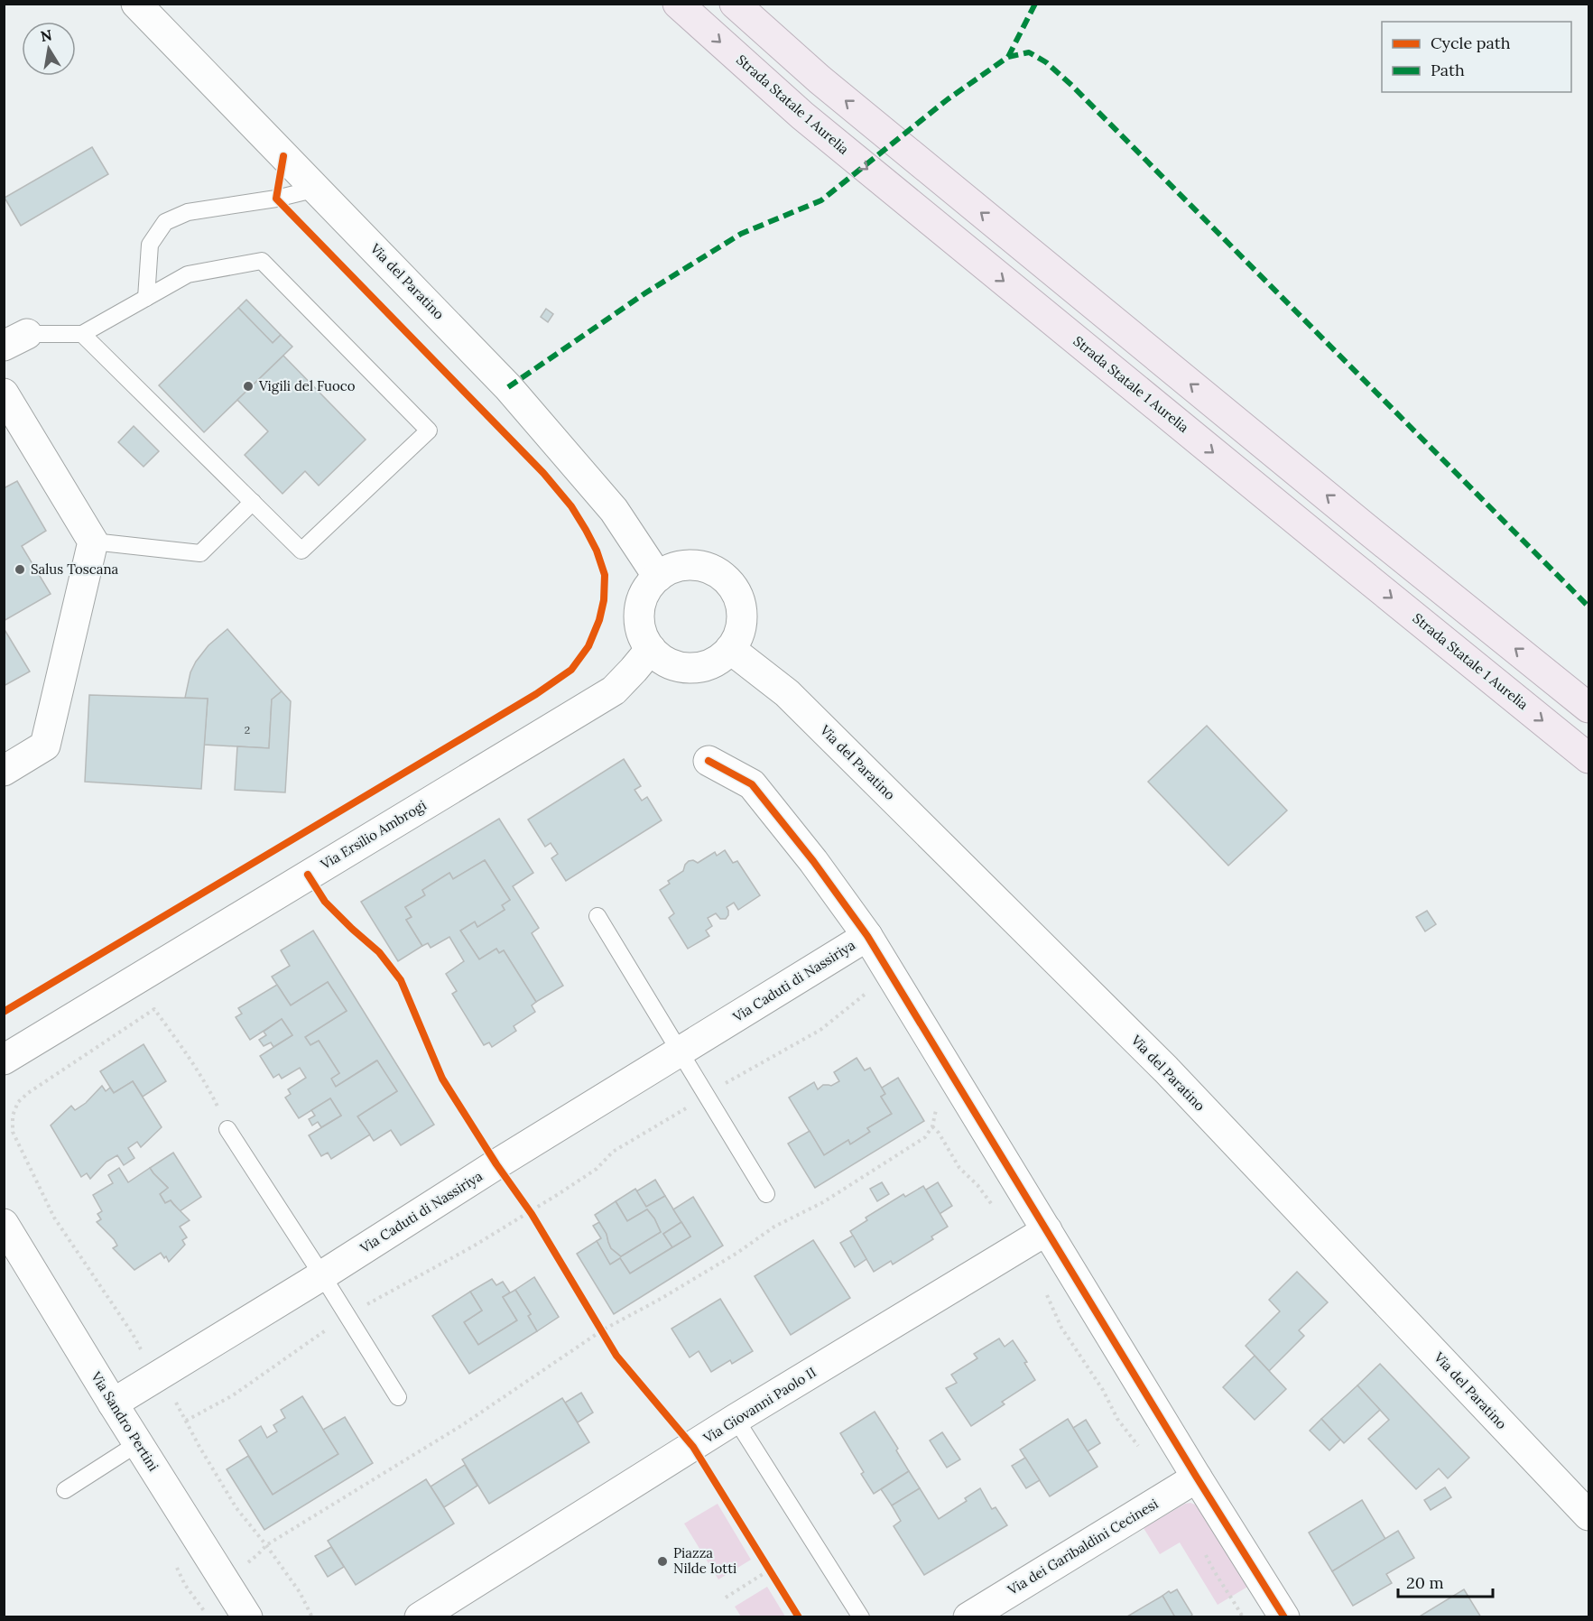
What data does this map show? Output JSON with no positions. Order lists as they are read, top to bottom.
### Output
{
  "streets": {
    "highway": ["Strada Statale 1 Aurelia"],
    "street": [
      "Via del Paratino",
      "Via Ersilio Ambrogi",
      "Via Caduti di Nassiriya",
      "Via Giovanni Paolo II",
      "Via Sandro Pertini",
      "Via dei Garibaldini Cecinesi"
    ]
  },
  "crossings": [
    ["Via del Paratino", "Via Ersilio Ambrogi"],
    ["Via Caduti di Nassiriya", "Via Sandro Pertini"]
  ],
  "places": ["Vigili del Fuoco", "Salus Toscana", "Piazza Nilde Iotti"],
  "house_numbers": ["2"],
  "legend": ["Cycle path", "Path"],
  "scale_bar": "20 m",
  "north": "top"
}
